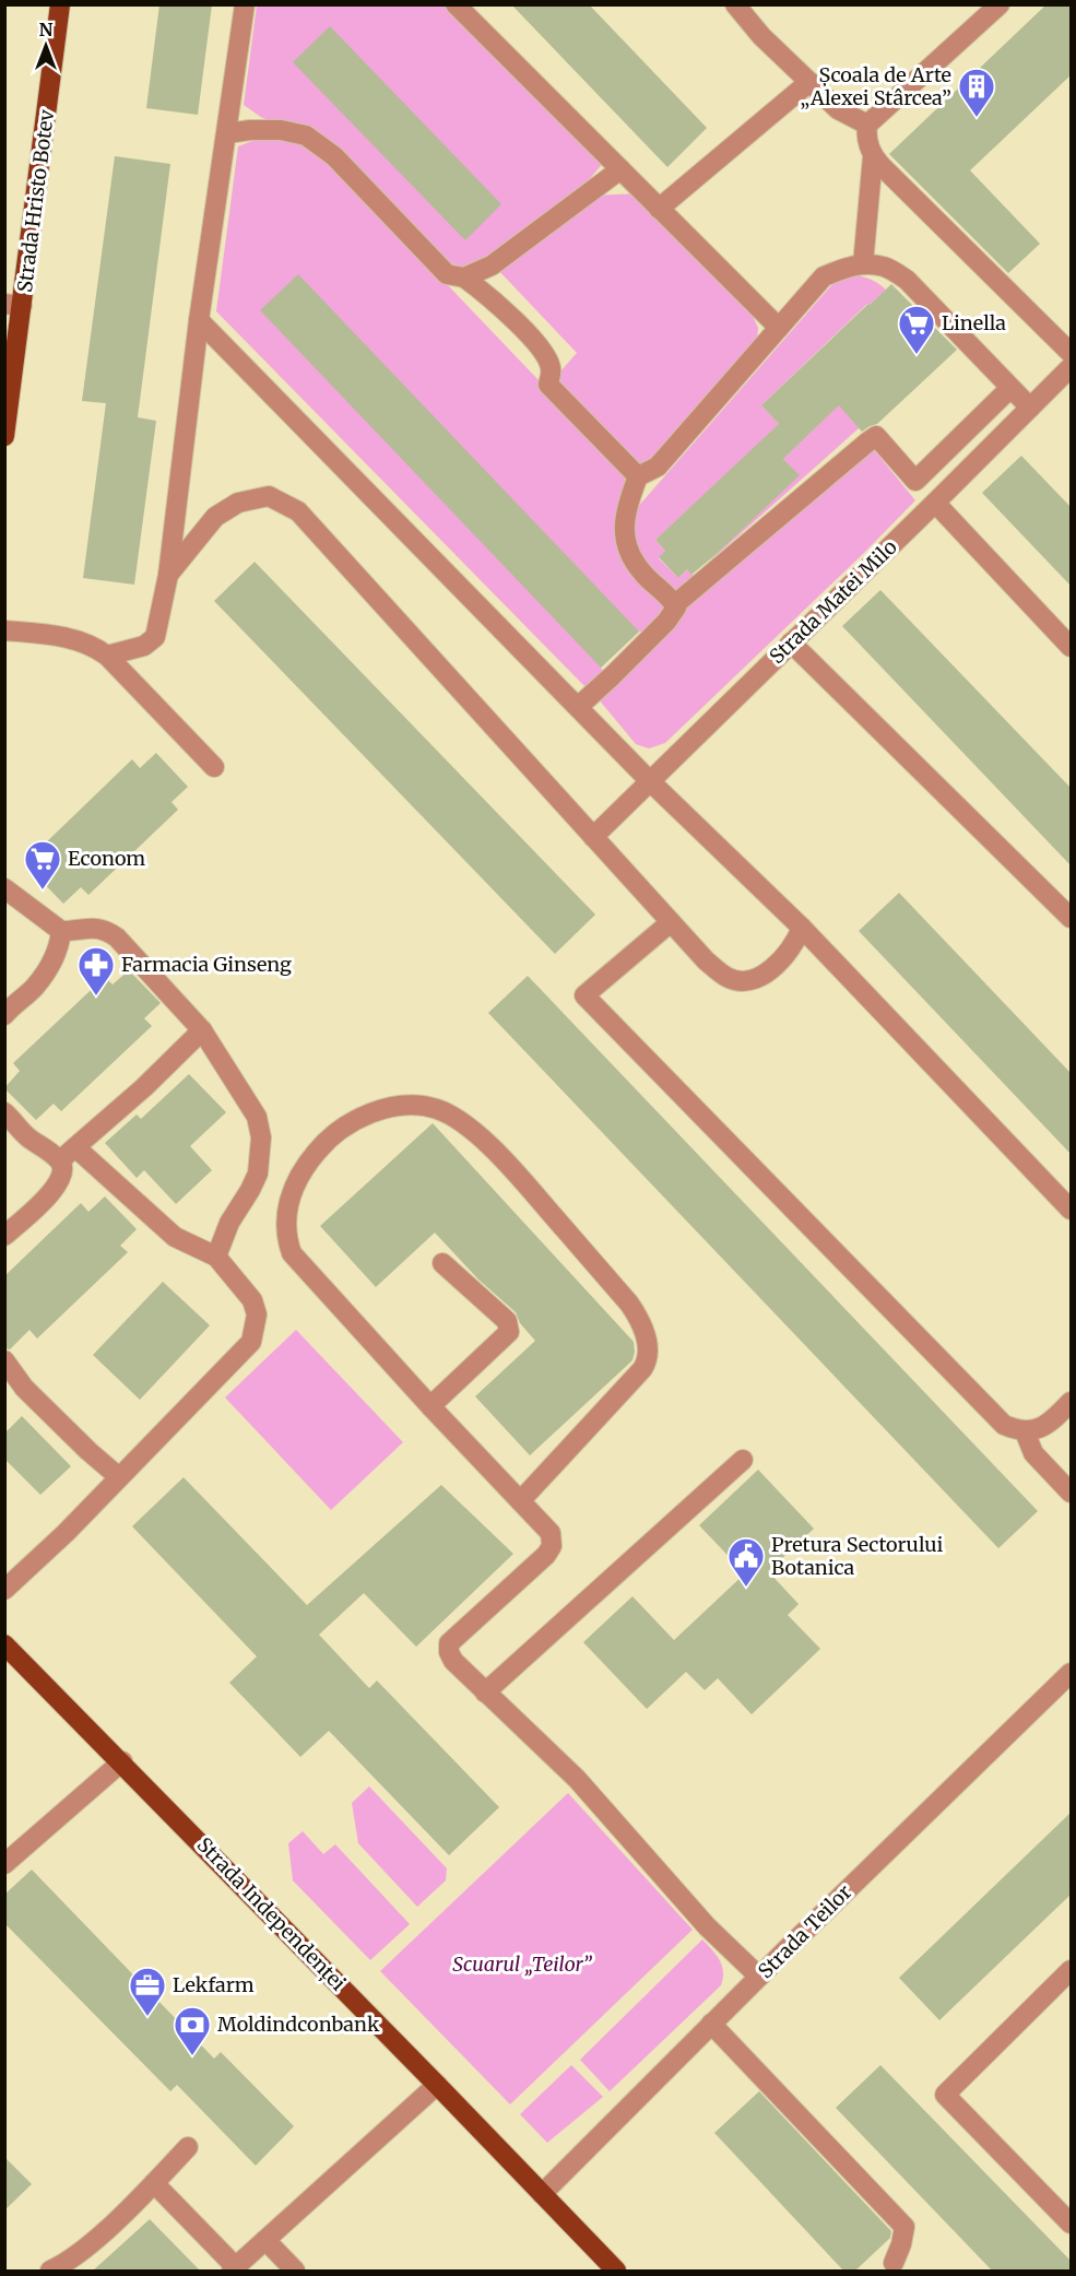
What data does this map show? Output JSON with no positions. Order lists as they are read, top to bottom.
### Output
{
  "streets": {
    "main road": ["Strada Hristo Botev", "Strada Independenței"],
    "street": ["Strada Matei Milo", "Strada Teilor"]
  },
  "crossings": [
    ["Strada Independenței", "Strada Teilor"]
  ],
  "parks": ["Scuarul „Teilor”"],
  "places": {
    "building": ["Școala de Arte „Alexei Stârcea”"],
    "supermarket": ["Linella", "Econom"],
    "pharmacy": ["Farmacia Ginseng"],
    "public building": ["Pretura Sectorului Botanica"],
    "office": ["Lekfarm"],
    "bank": ["Moldindconbank"]
  },
  "north": "top"
}
